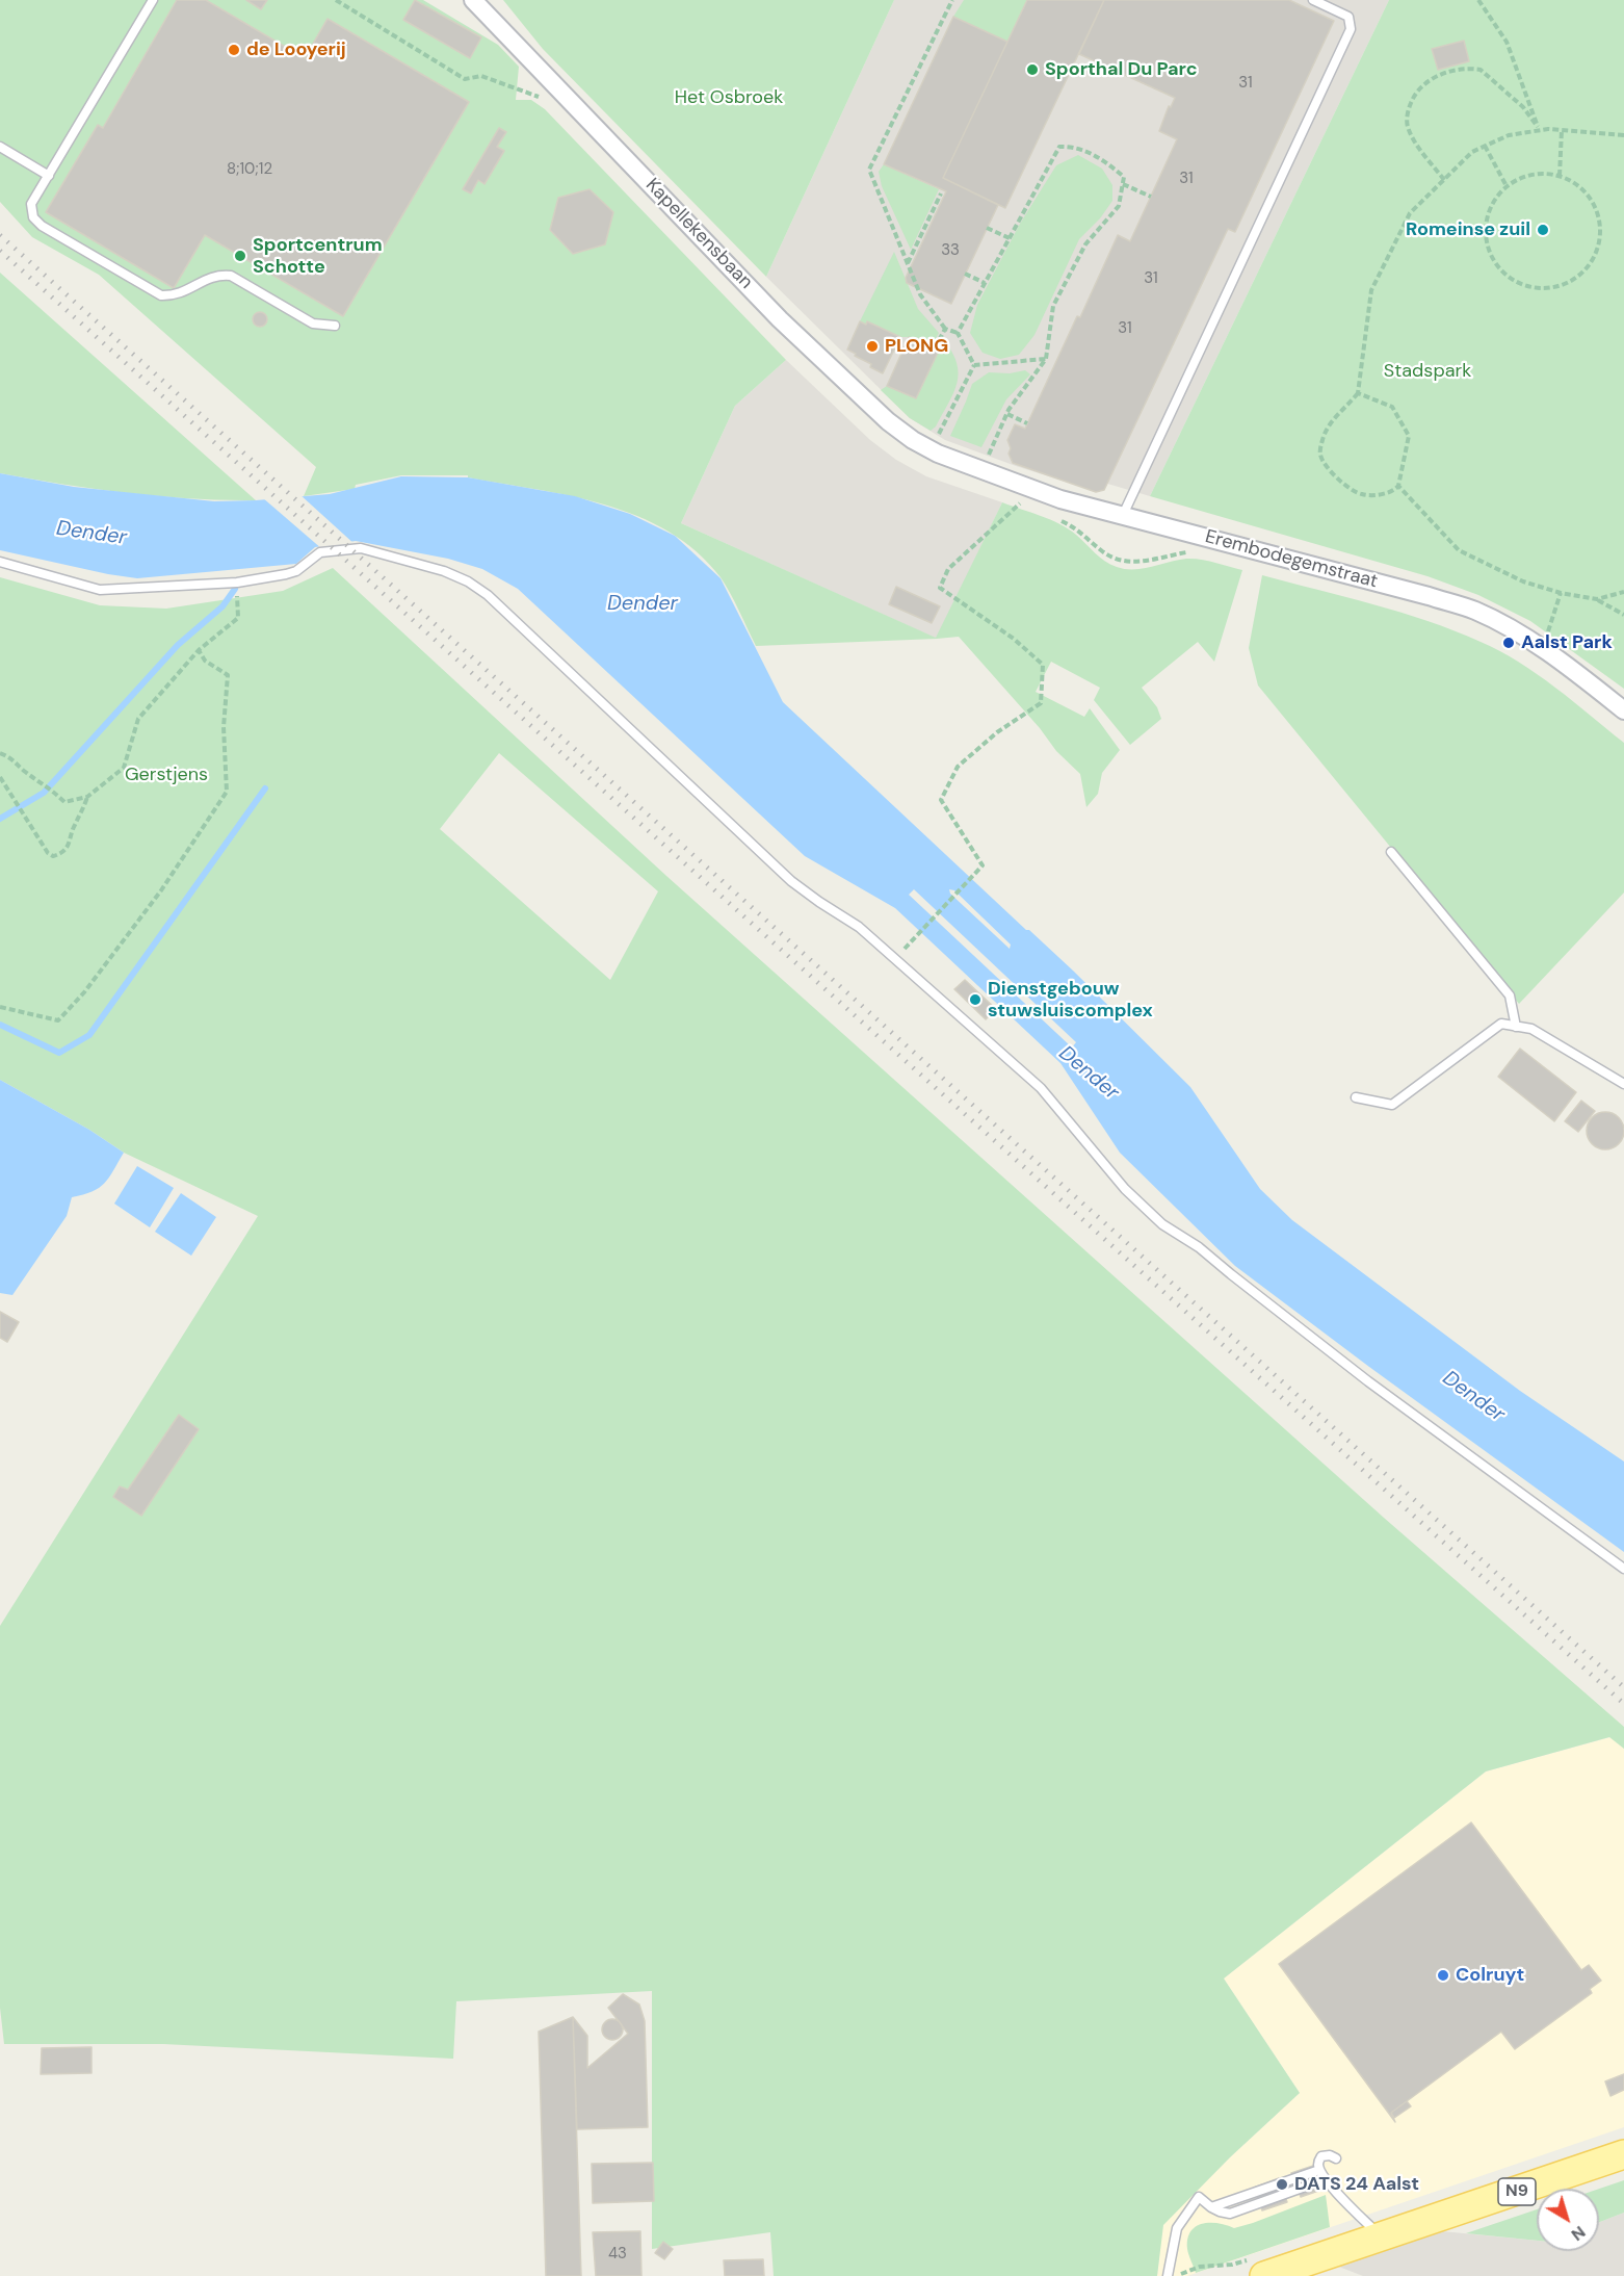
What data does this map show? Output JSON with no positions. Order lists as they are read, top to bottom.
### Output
{
  "streets": {
    "main road": ["N9"],
    "street": ["Kapellekensbaan", "Erembodegemstraat"]
  },
  "crossings": [
    ["Kapellekensbaan", "Erembodegemstraat"]
  ],
  "water": ["Dender"],
  "parks": ["Het Osbroek", "Stadspark", "Gerstjens"],
  "places": [
    "de Looyerij",
    "Sporthal Du Parc",
    "Romeinse zuil",
    "Sportcentrum Schotte",
    "PLONG",
    "Aalst Park",
    "Dienstgebouw stuwsluiscomplex",
    "Colruyt",
    "DATS 24 Aalst"
  ],
  "house_numbers": [
    "31",
    "8;10;12",
    "31",
    "33",
    "31",
    "31",
    "43"
  ],
  "north": "bottom right"
}
